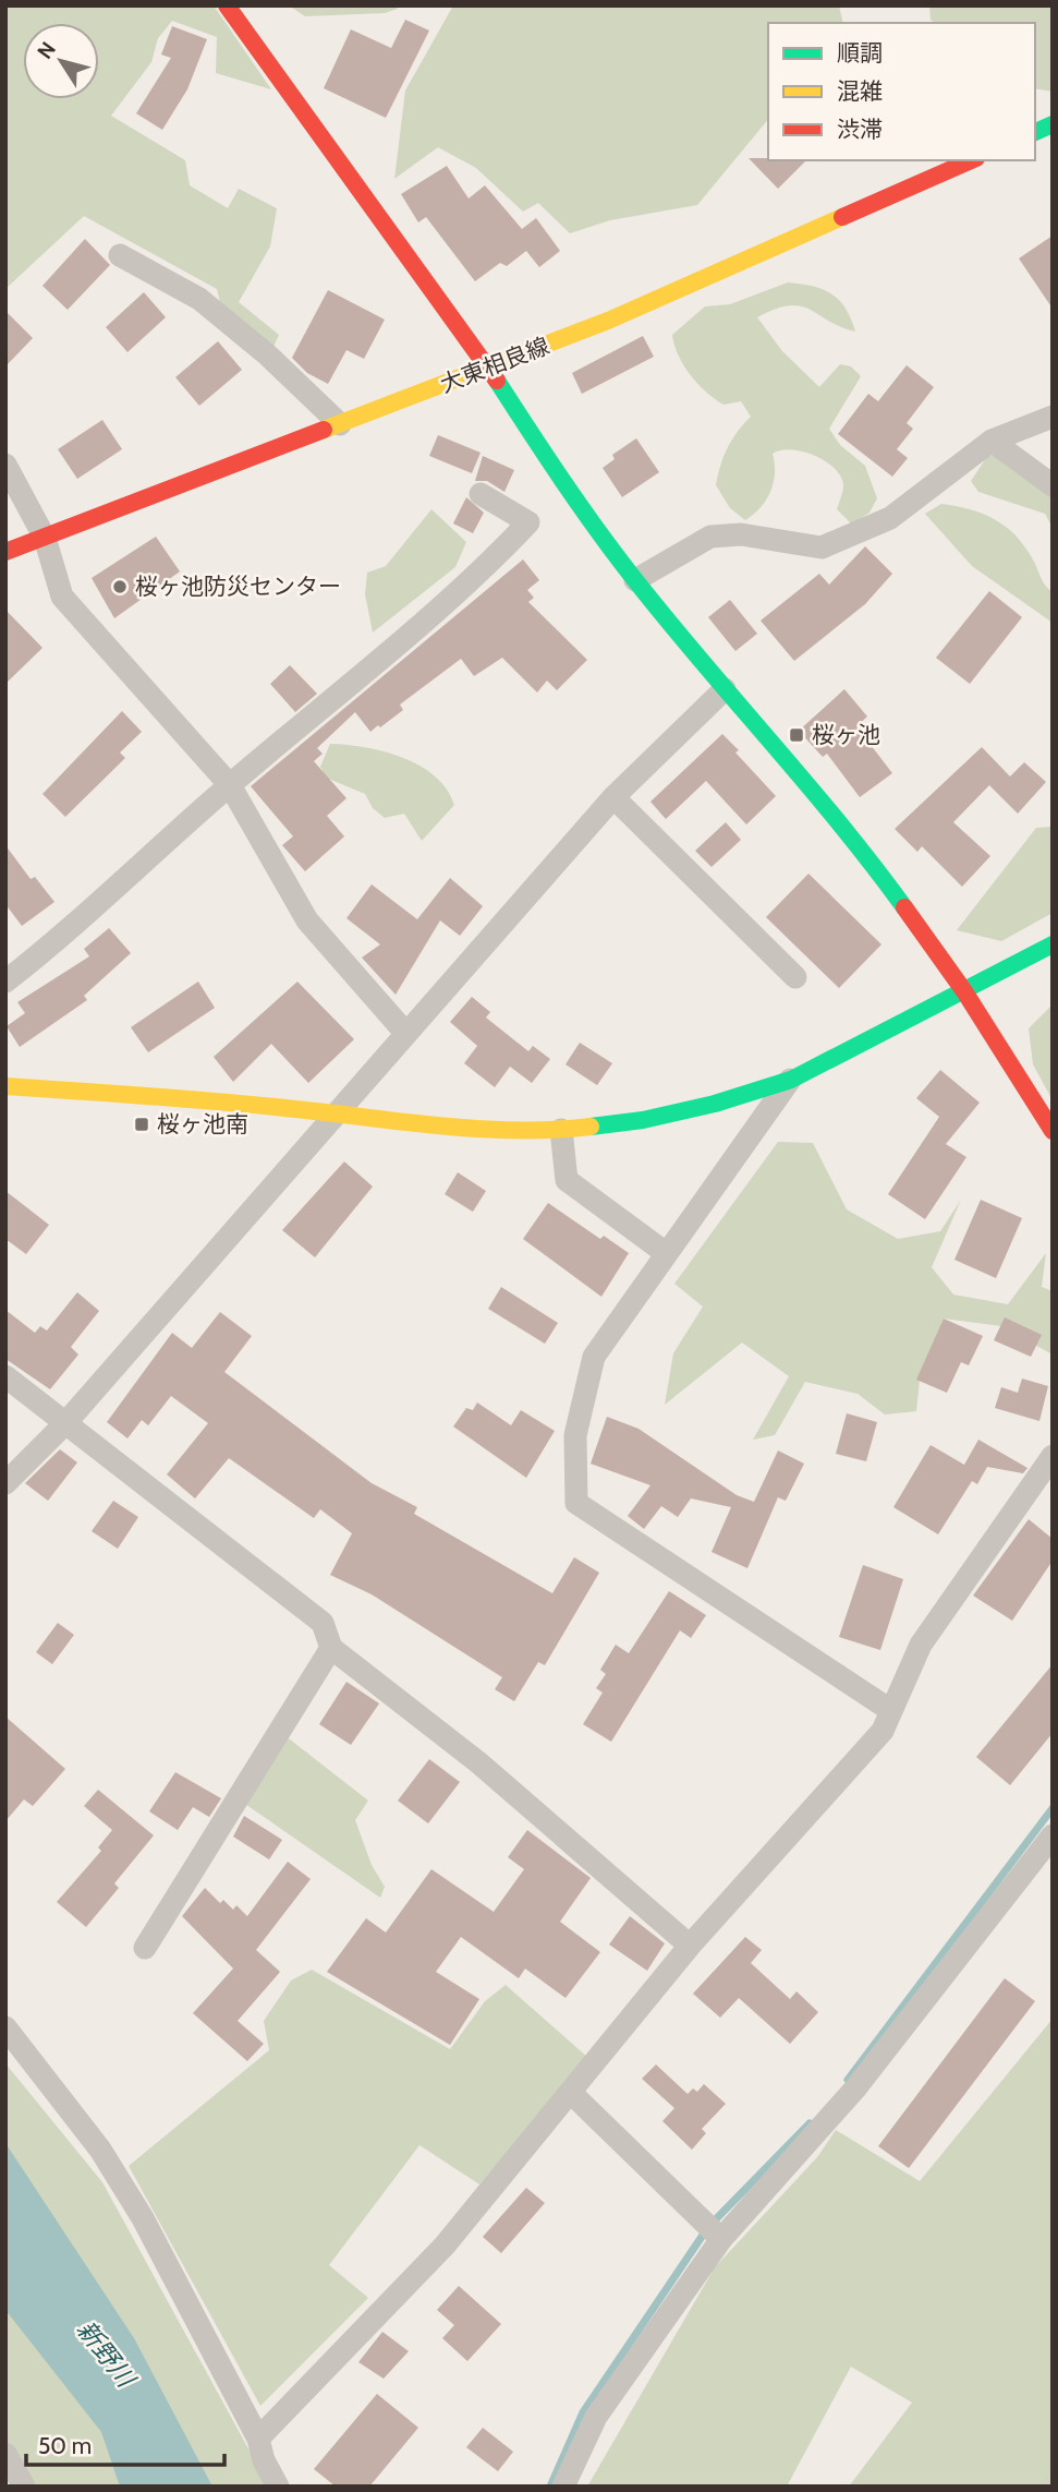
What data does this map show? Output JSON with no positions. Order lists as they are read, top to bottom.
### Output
{
  "streets": {
    "street": ["大東相良線"]
  },
  "water": ["新野川"],
  "places": {
    "other": ["桜ヶ池防災センター"],
    "transit": ["桜ヶ池", "桜ヶ池南"]
  },
  "legend": ["順調", "混雑", "渋滞"],
  "scale_bar": "50 m",
  "north": "top left"
}
